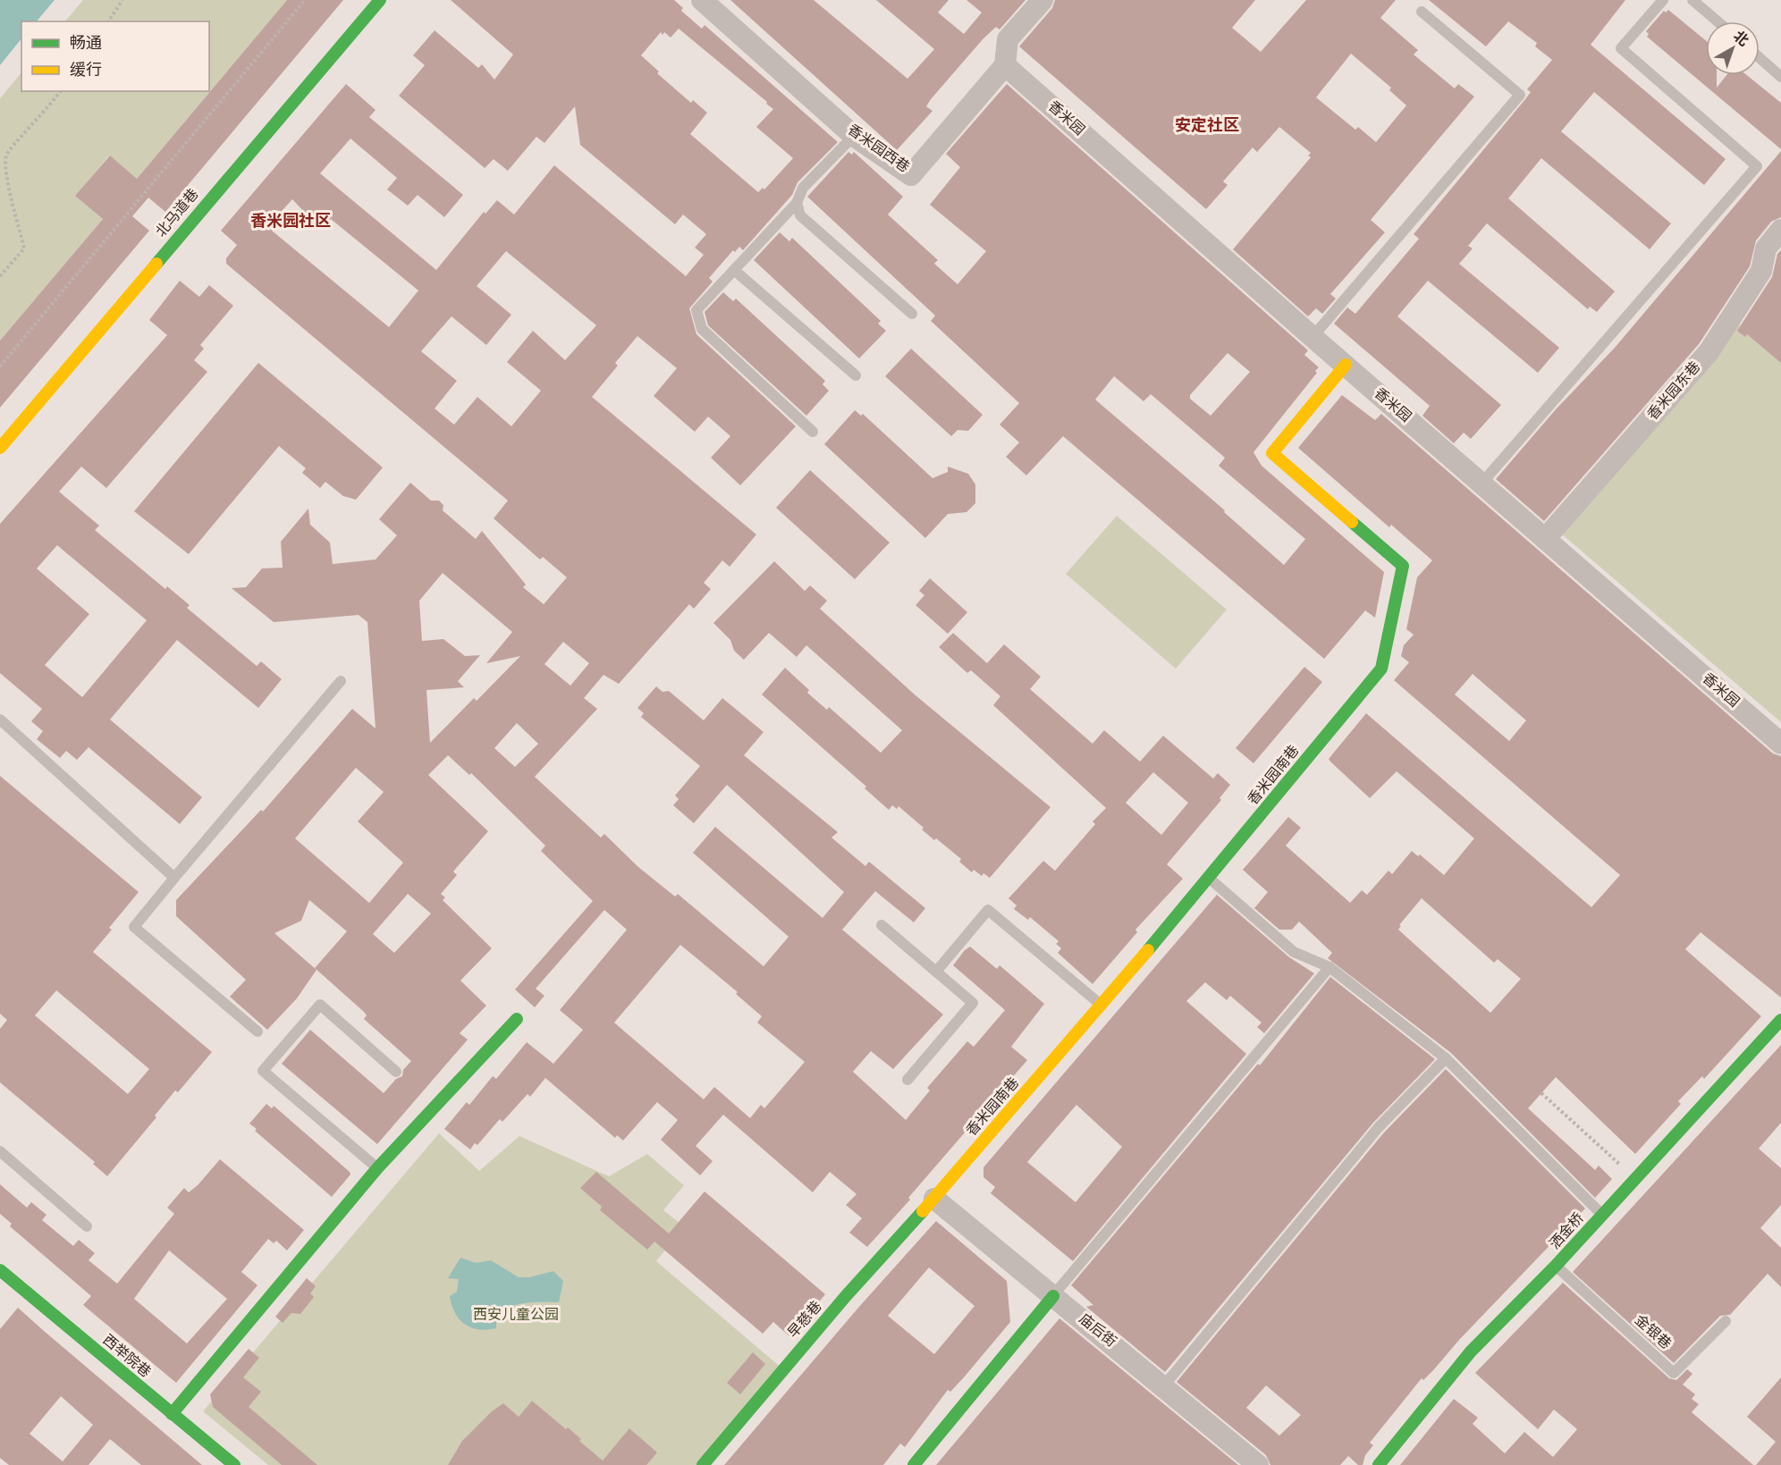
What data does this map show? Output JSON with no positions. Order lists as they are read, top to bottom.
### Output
{
  "streets": {
    "street": [
      "香米园",
      "香米园西巷",
      "北马道巷",
      "香米园东巷",
      "香米园南巷",
      "洒金桥",
      "早慈巷",
      "庙后街",
      "西举院巷"
    ],
    "lane": ["金银巷"]
  },
  "crossings": [
    ["香米园", "香米园西巷"],
    ["香米园", "香米园东巷"],
    ["香米园", "香米园南巷"],
    ["香米园南巷", "早慈巷"],
    ["香米园南巷", "庙后街"],
    ["洒金桥", "金银巷"],
    ["早慈巷", "庙后街"]
  ],
  "districts": ["安定社区", "香米园社区"],
  "parks": ["西安儿童公园"],
  "legend": ["畅通", "缓行"],
  "north": "top right"
}
